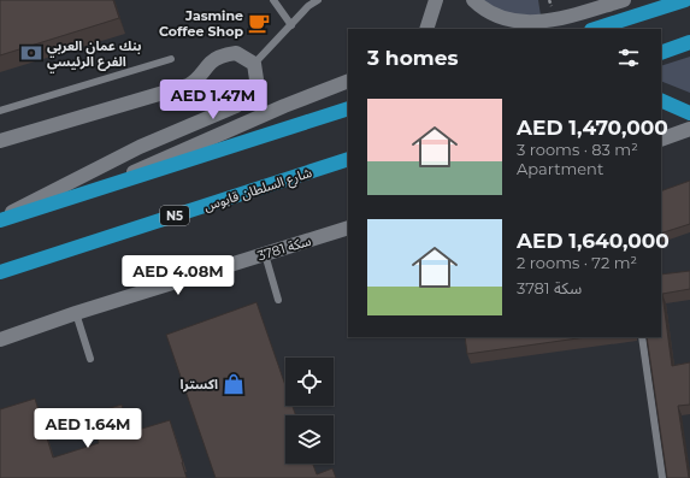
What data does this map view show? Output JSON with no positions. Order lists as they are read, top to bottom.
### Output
{
  "streets": {
    "highway": ["شارع السلطان قابوس", "N5"],
    "street": ["سكة 3781"]
  },
  "places": {
    "cafe": ["Jasmine Coffee Shop"],
    "bank": ["بنك عمان العربي الفرع الرئيسي"],
    "shop": ["اكسترا"]
  },
  "page": {
    "heading": "3 homes",
    "price": ["AED 1.47M", "AED 4.08M", "AED 1.64M"],
    "list": [
      {
        "name": "AED 1,470,000",
        "note": "3 rooms · 83 m² · Apartment"
      },
      {
        "name": "AED 1,640,000",
        "note": "2 rooms · 72 m² · سكة 3781"
      }
    ]
  }
}
